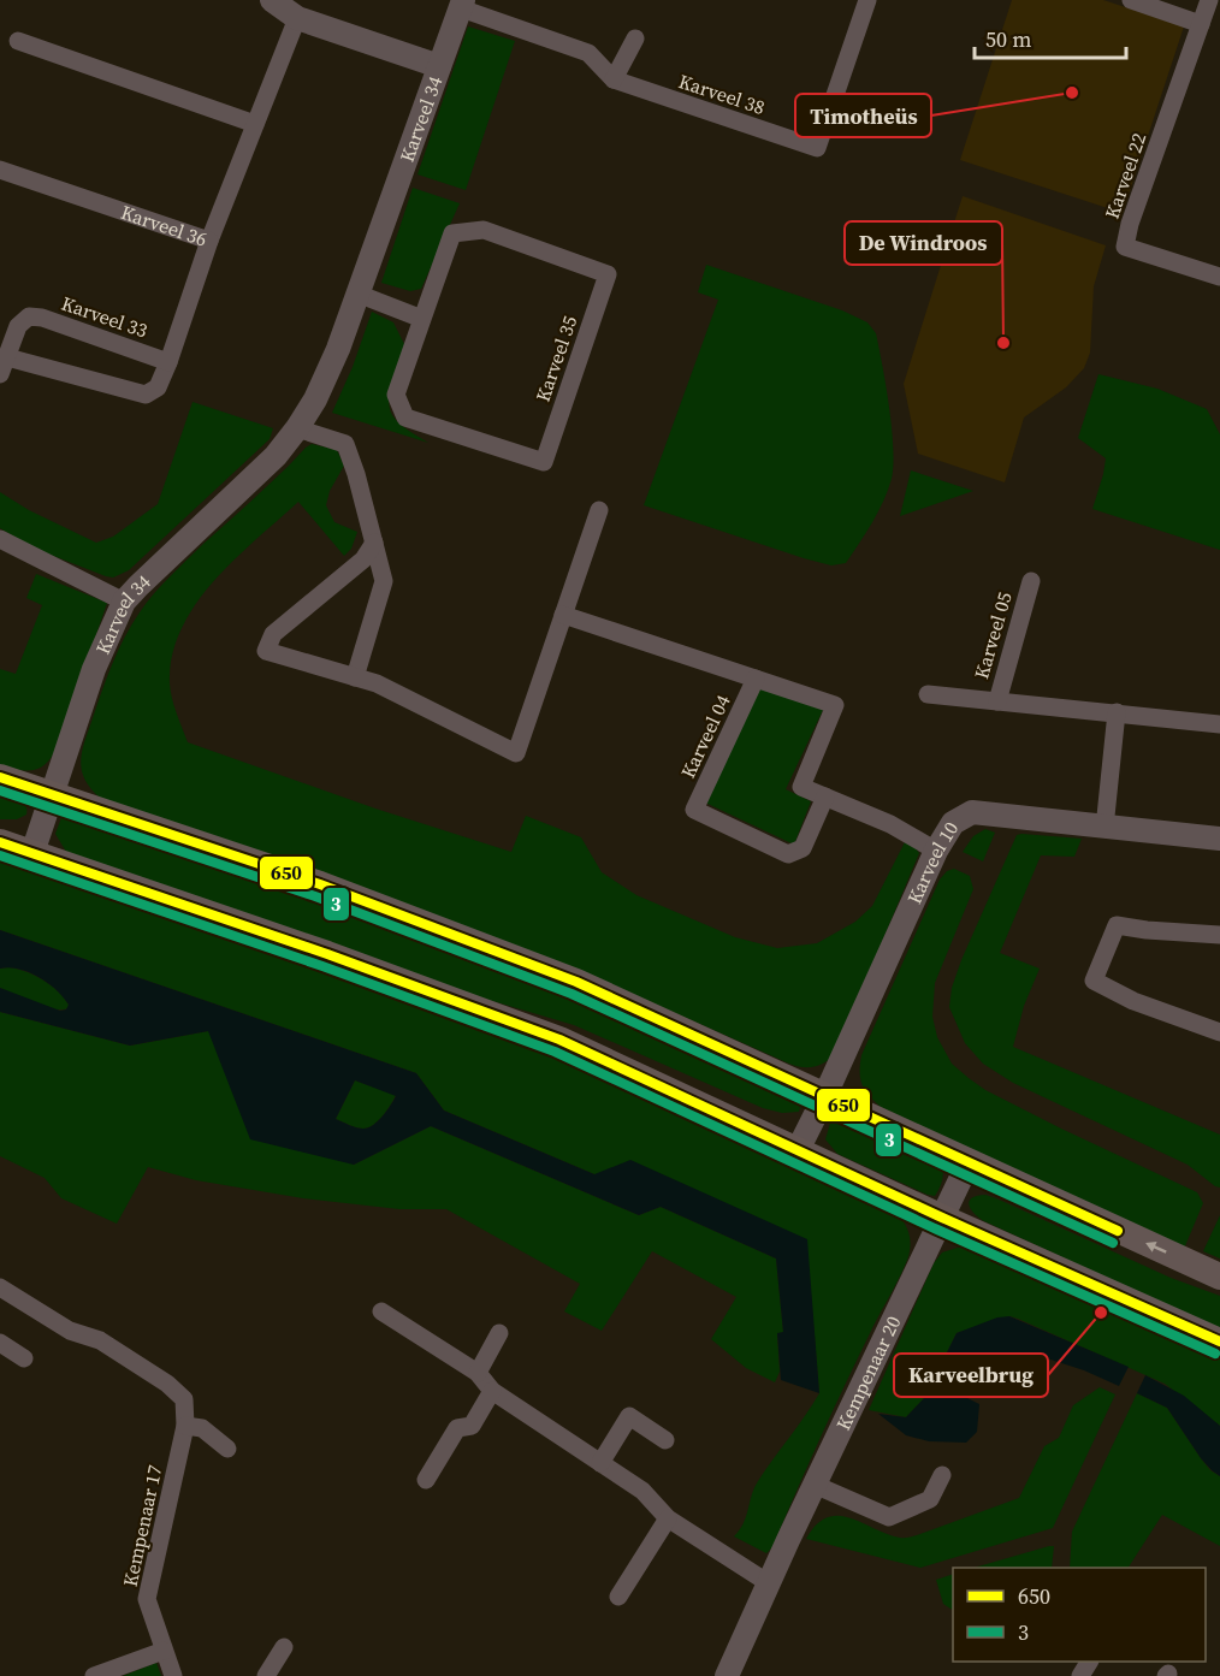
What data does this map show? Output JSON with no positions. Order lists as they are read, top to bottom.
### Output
{
  "streets": {
    "street": [
      "Karveel 38",
      "Karveel 34",
      "Karveel 22",
      "Karveel 36",
      "Karveel 33",
      "Karveel 35",
      "Karveel 05",
      "Karveel 04",
      "Karveel 10",
      "Kempenaar 20",
      "Kempenaar 17"
    ]
  },
  "crossings": [
    ["Karveel 38", "Karveel 34"],
    ["Karveel 36", "Karveel 33"],
    ["Karveel 04", "Karveel 10"]
  ],
  "places": ["Timotheüs", "De Windroos", "Karveelbrug"],
  "lines": ["transit line 650", "transit line 3"],
  "legend": ["650", "3"],
  "scale_bar": "50 m"
}
